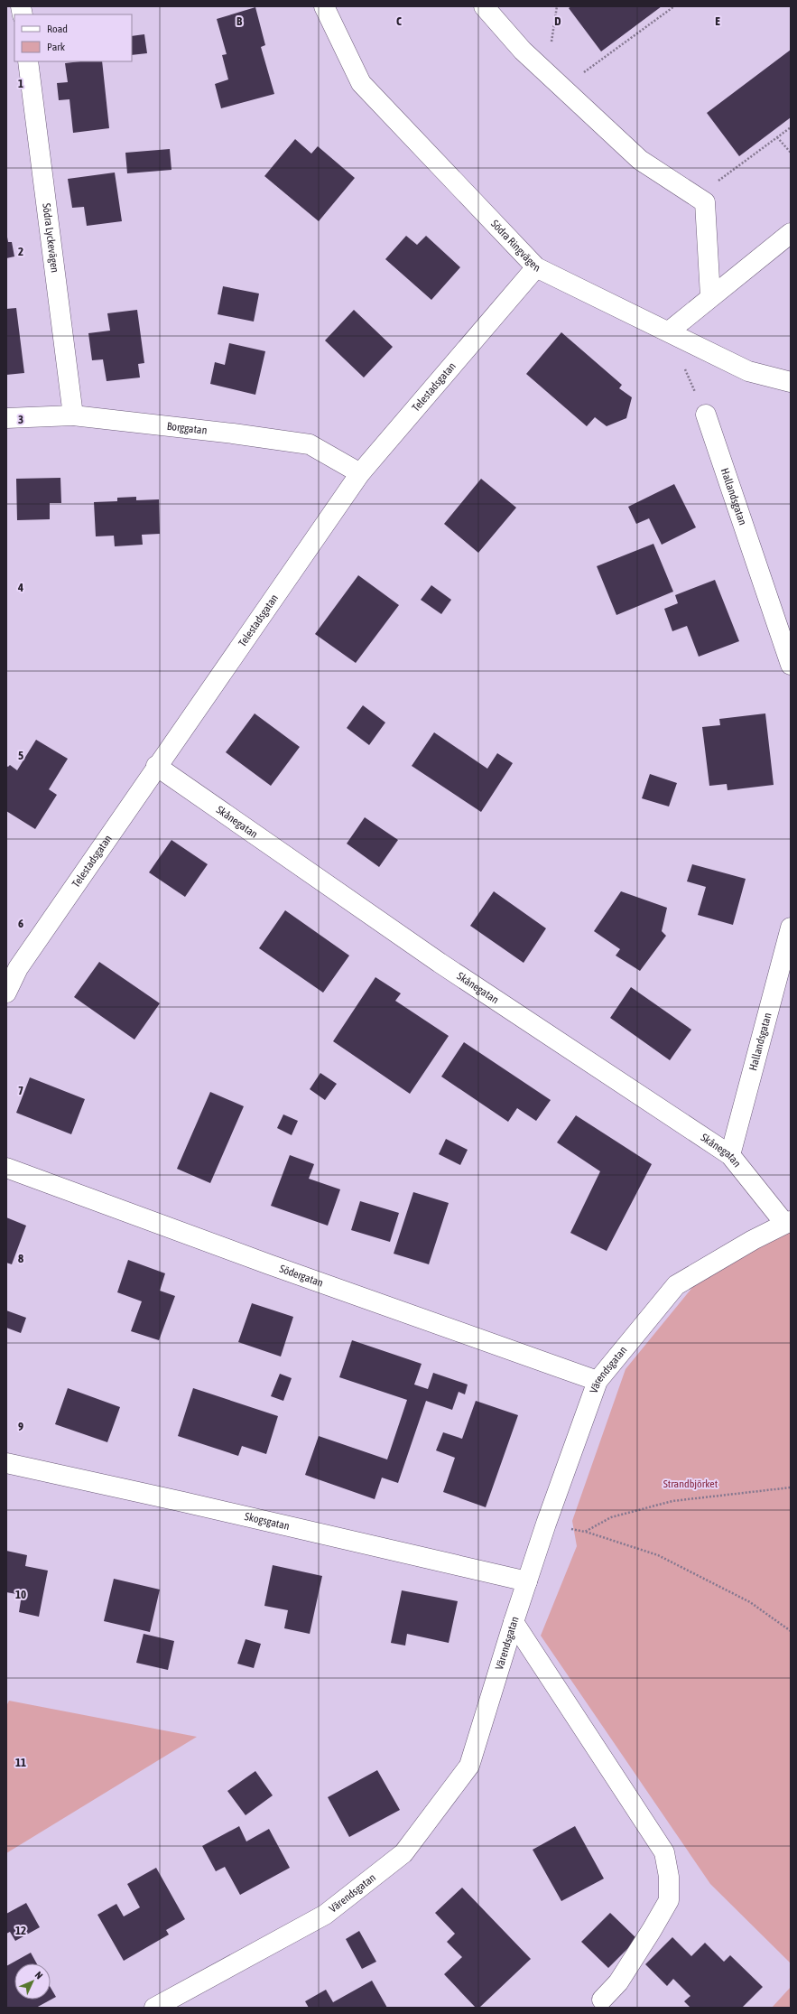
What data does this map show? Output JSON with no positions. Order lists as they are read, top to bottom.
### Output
{
  "streets": {
    "street": [
      "Södra Lyckevägen",
      "Södra Ringvägen",
      "Telestadsgatan",
      "Borggatan",
      "Hallandsgatan",
      "Skånegatan",
      "Södergatan",
      "Värendsgatan",
      "Skogsgatan"
    ]
  },
  "crossings": [
    ["Södra Lyckevägen", "Borggatan"],
    ["Södra Ringvägen", "Telestadsgatan"],
    ["Telestadsgatan", "Borggatan"],
    ["Telestadsgatan", "Skånegatan"],
    ["Hallandsgatan", "Skånegatan"],
    ["Skånegatan", "Värendsgatan"],
    ["Södergatan", "Värendsgatan"],
    ["Värendsgatan", "Skogsgatan"]
  ],
  "parks": ["Strandbjörket"],
  "legend": ["Road", "Park"],
  "north": "top right",
  "grid": {
    "columns": [
      "B",
      "C",
      "D",
      "E"
    ],
    "rows": [
      "1",
      "2",
      "3",
      "4",
      "5",
      "6",
      "7",
      "8",
      "9",
      "10",
      "11",
      "12"
    ]
  }
}
